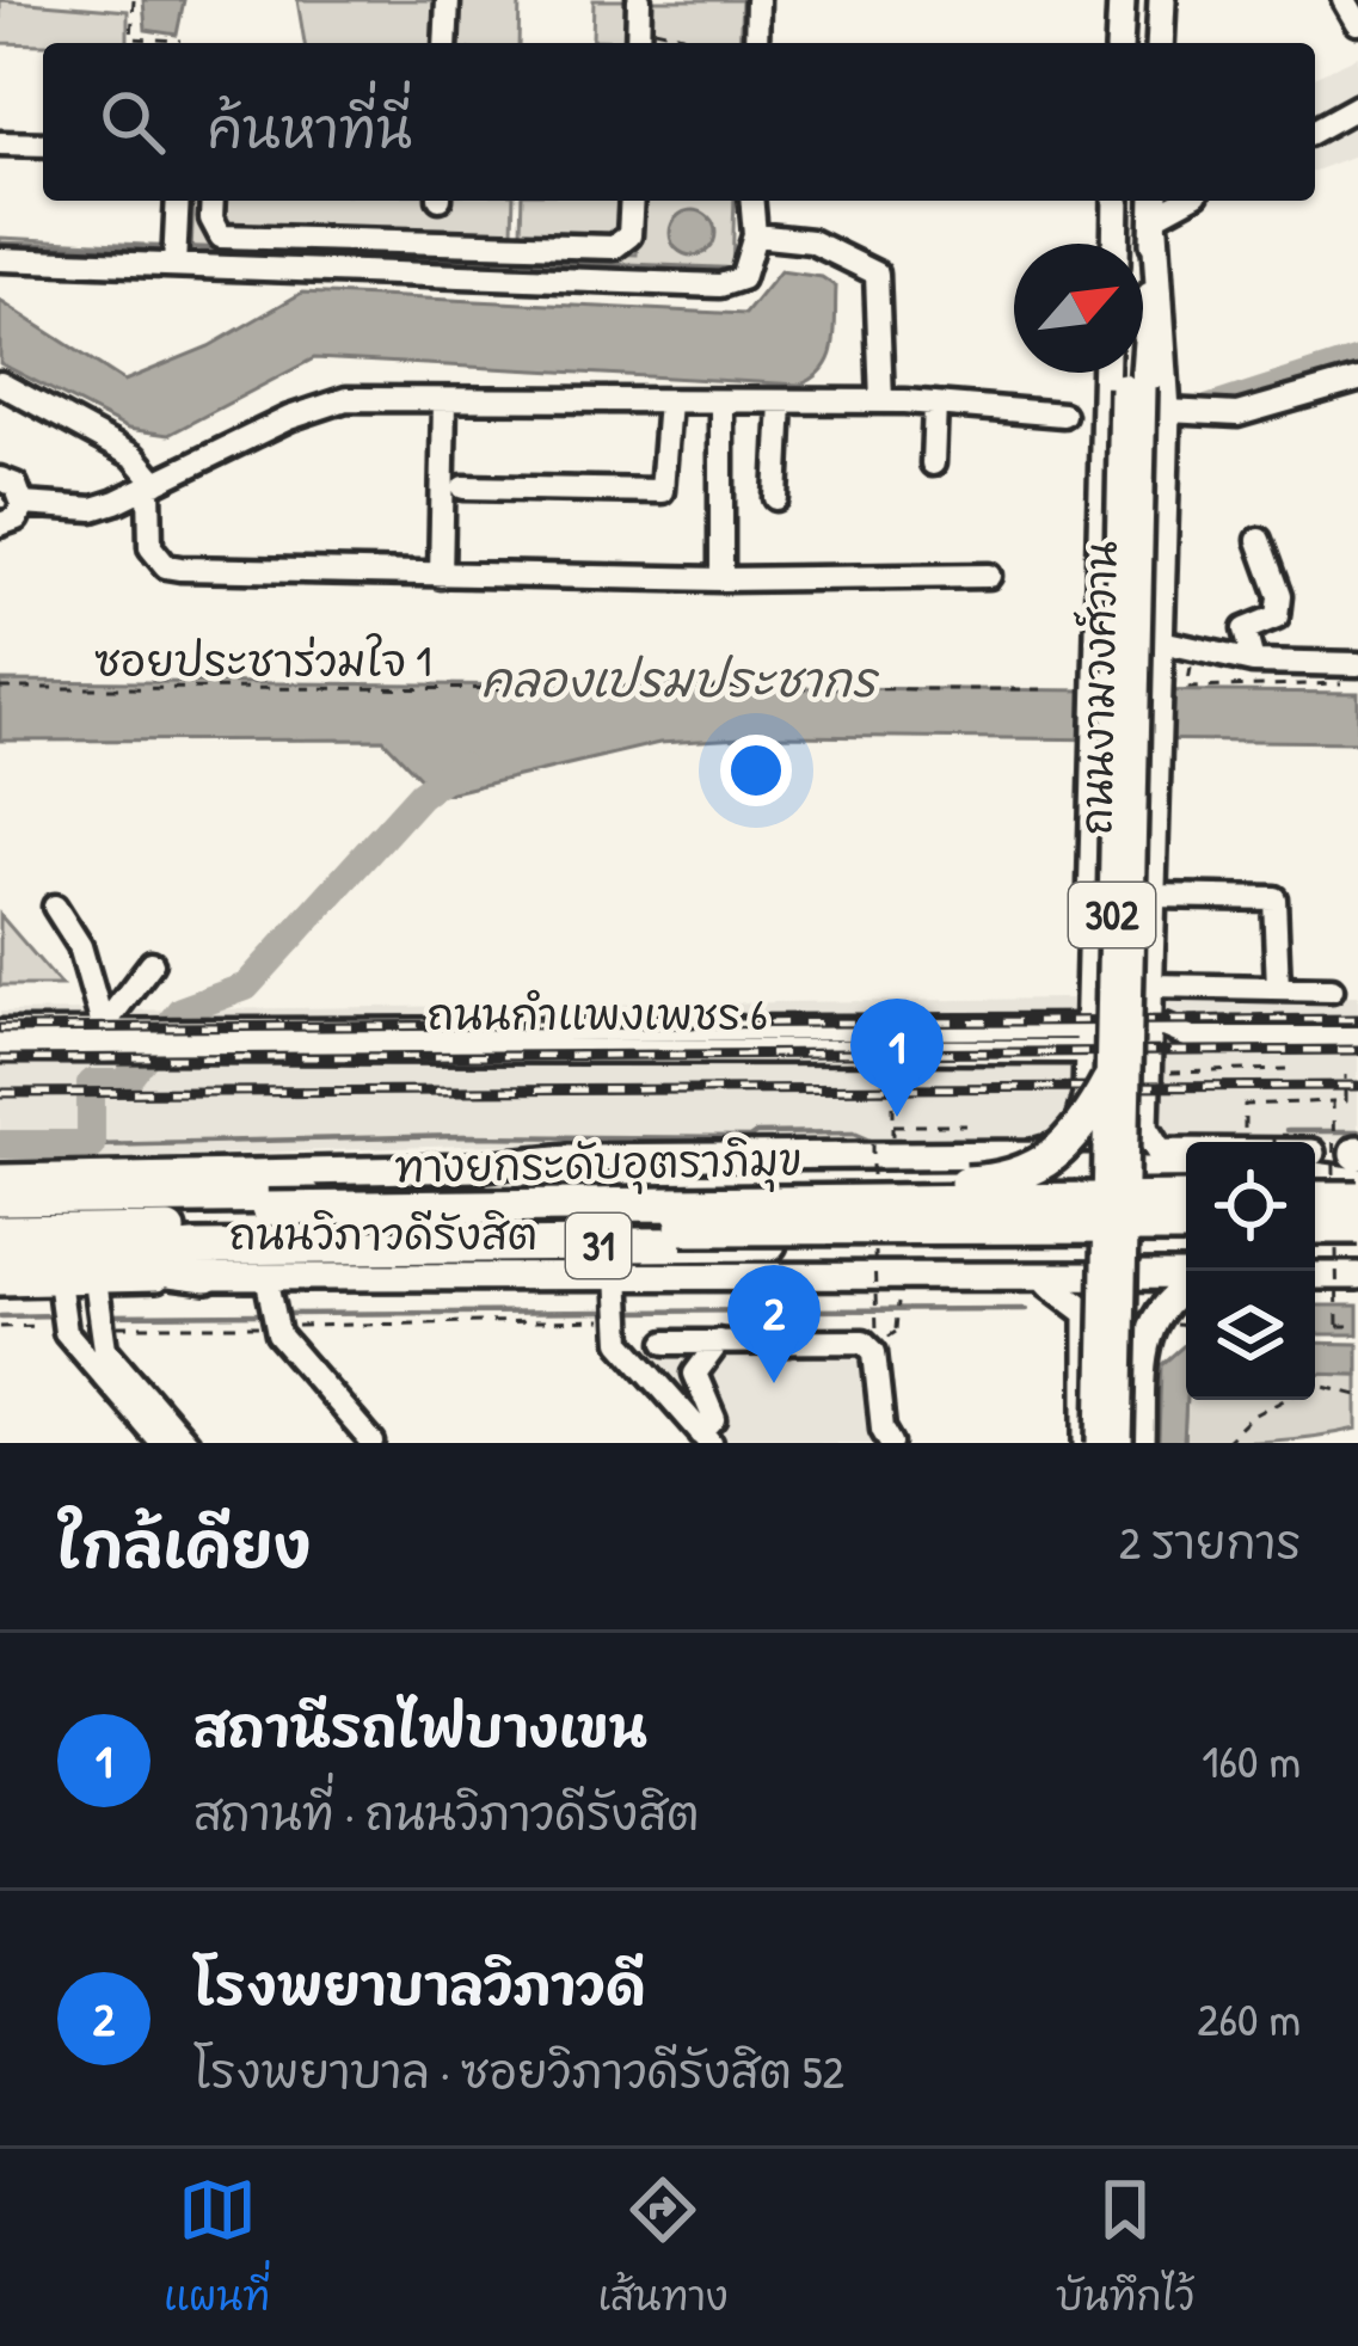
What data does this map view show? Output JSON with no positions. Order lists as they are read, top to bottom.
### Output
{
  "streets": {
    "highway": ["ทางยกระดับอุตราภิมุข", "ถนนวิภาวดีรังสิต", "31"],
    "main road": ["ถนนงามวงศ์วาน", "302"],
    "street": ["ถนนกำแพงเพชร 6"],
    "path": ["ซอยประชาร่วมใจ 1"]
  },
  "water": ["คลองเปรมประชากร"],
  "north": "top right",
  "page": {
    "search": "ค้นหาที่นี่",
    "pins": ["1", "2"],
    "heading": ["ใกล้เคียง", "2 รายการ"],
    "list": [
      {
        "mark": "1",
        "name": "สถานีรถไฟบางเขน",
        "note": "สถานที่ · ถนนวิภาวดีรังสิต",
        "value": "160 m"
      },
      {
        "mark": "2",
        "name": "โรงพยาบาลวิภาวดี",
        "note": "โรงพยาบาล · ซอยวิภาวดีรังสิต 52",
        "value": "260 m"
      }
    ],
    "nav": ["แผนที่", "เส้นทาง", "บันทึกไว้"]
  }
}
